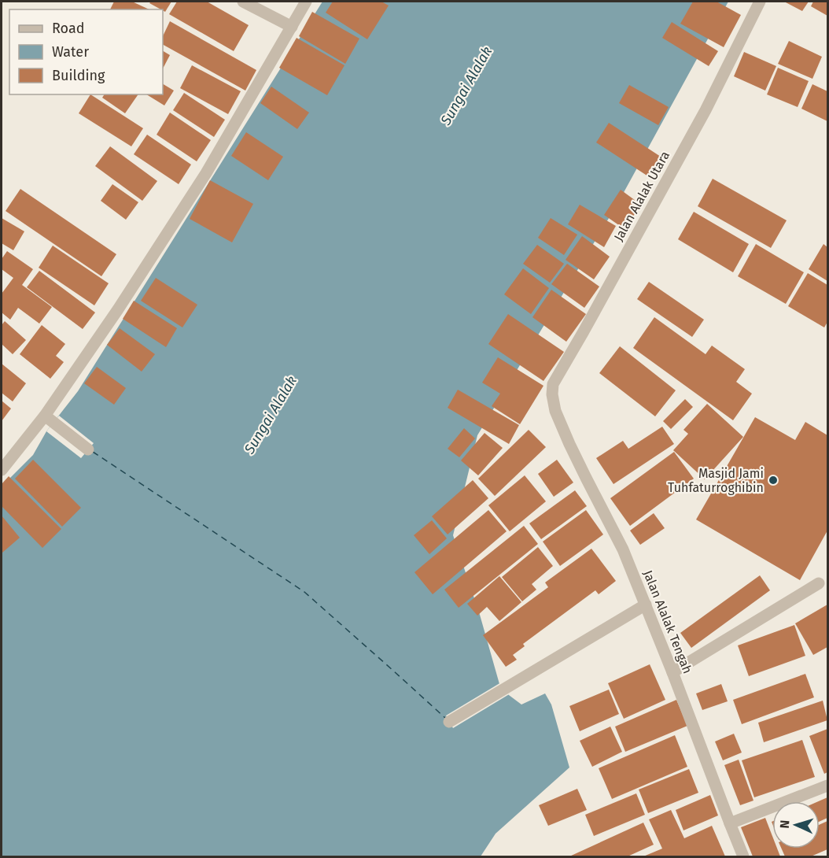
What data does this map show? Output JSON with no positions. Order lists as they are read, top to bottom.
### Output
{
  "streets": {
    "street": ["Jalan Alalak Utara", "Jalan Alalak Tengah"]
  },
  "crossings": [
    ["Jalan Alalak Utara", "Jalan Alalak Tengah"]
  ],
  "water": ["Sungai Alalak"],
  "places": ["Masjid Jami Tuhfaturroghibin"],
  "legend": ["Road", "Water", "Building"],
  "north": "left"
}
